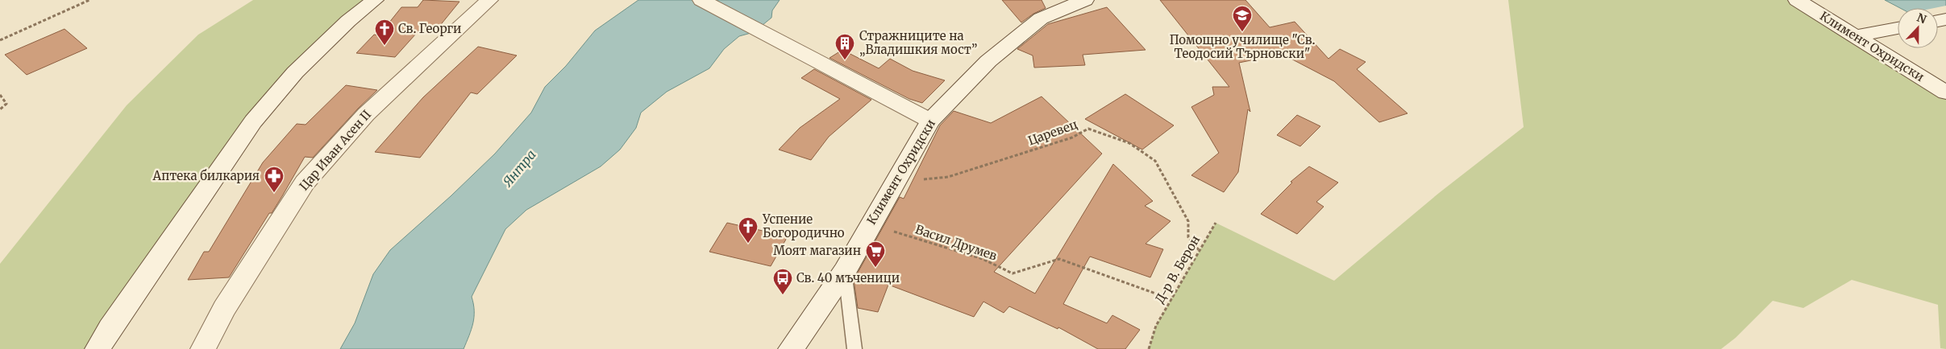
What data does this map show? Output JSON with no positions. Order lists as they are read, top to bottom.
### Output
{
  "streets": {
    "street": ["Климент Охридски", "Цар Иван Асен II"],
    "path": ["Царевец", "Васил Друмев", "Д-р В. Берон"]
  },
  "crossings": [
    ["Климент Охридски", "Царевец"],
    ["Климент Охридски", "Васил Друмев"],
    ["Царевец", "Д-р В. Берон"],
    ["Васил Друмев", "Д-р В. Берон"]
  ],
  "water": ["Янтра"],
  "places": {
    "school or university": ["Помощно училище \"Св. Теодосий Търновски\""],
    "church": ["Св. Георги", "Успение Богородично"],
    "building": ["Стражниците на „Владишкия мост”"],
    "pharmacy": ["Аптека билкария"],
    "supermarket": ["Моят магазин"],
    "bus stop": ["Св. 40 мъченици"]
  },
  "north": "top"
}
